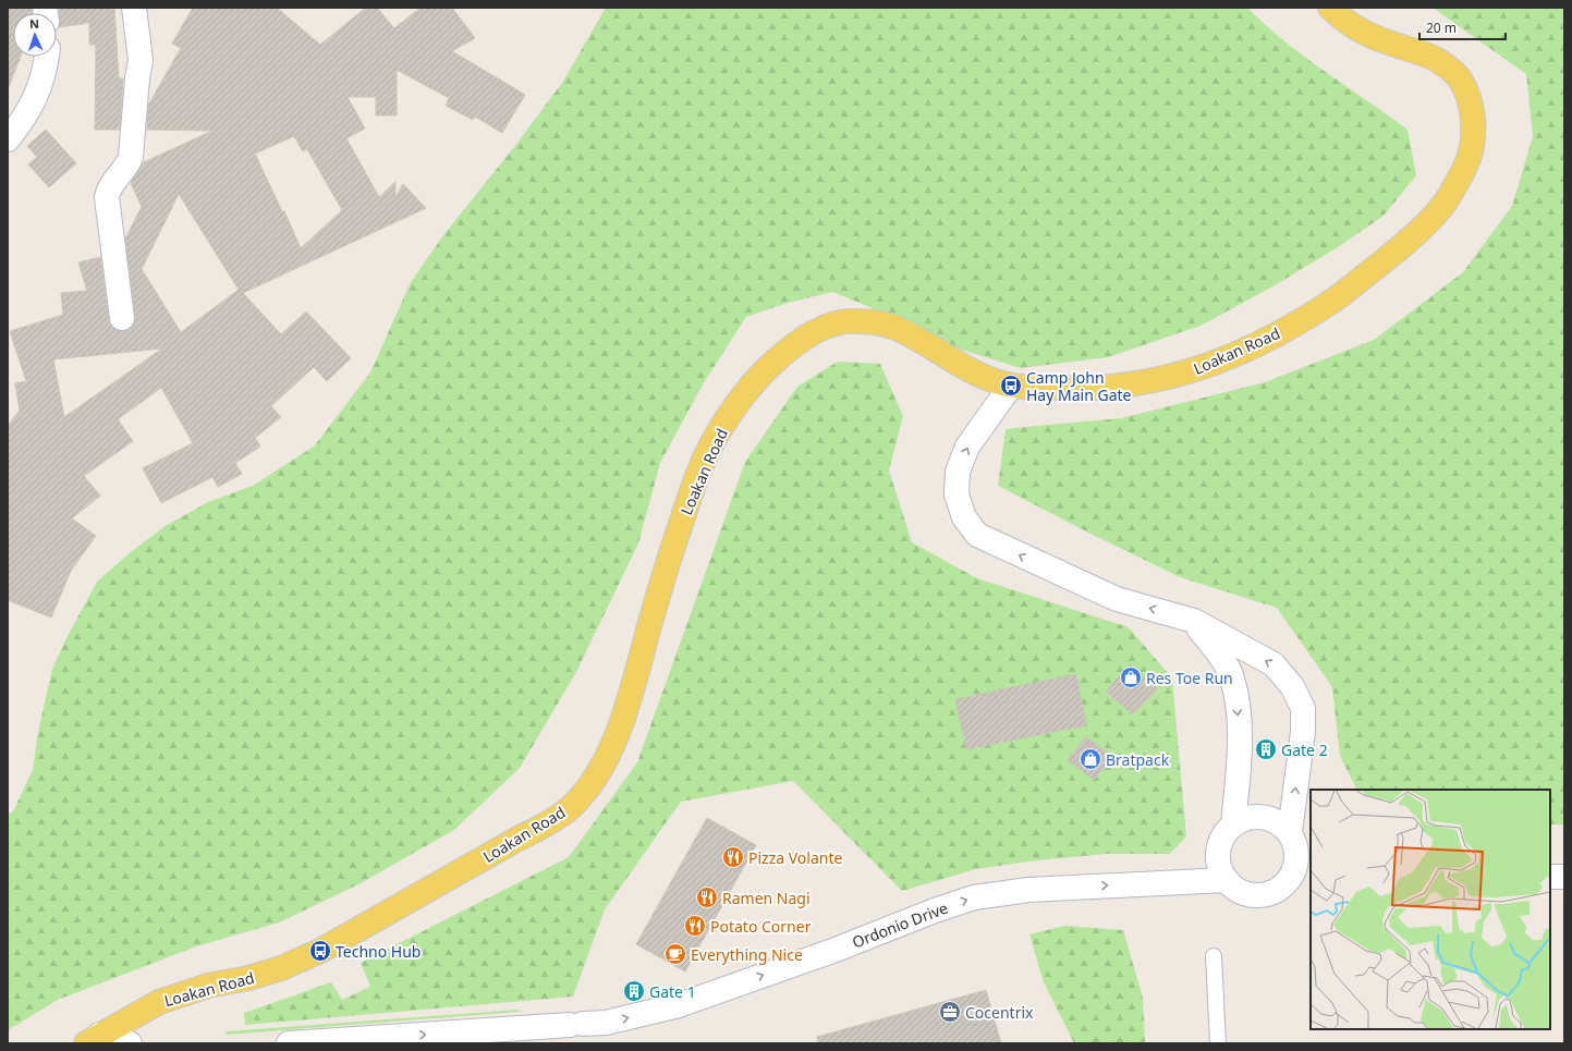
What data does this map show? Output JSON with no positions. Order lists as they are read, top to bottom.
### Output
{
  "streets": {
    "main road": ["Loakan Road"],
    "street": ["Ordonio Drive"]
  },
  "one_way": ["Ordonio Drive"],
  "places": {
    "bus stop": ["Camp John Hay Main Gate", "Techno Hub"],
    "shop": ["Res Toe Run", "Bratpack"],
    "building": ["Gate 2", "Gate 1"],
    "restaurant": ["Pizza Volante", "Ramen Nagi", "Potato Corner"],
    "cafe": ["Everything Nice"],
    "office": ["Cocentrix"]
  },
  "scale_bar": "20 m",
  "north": "top"
}
